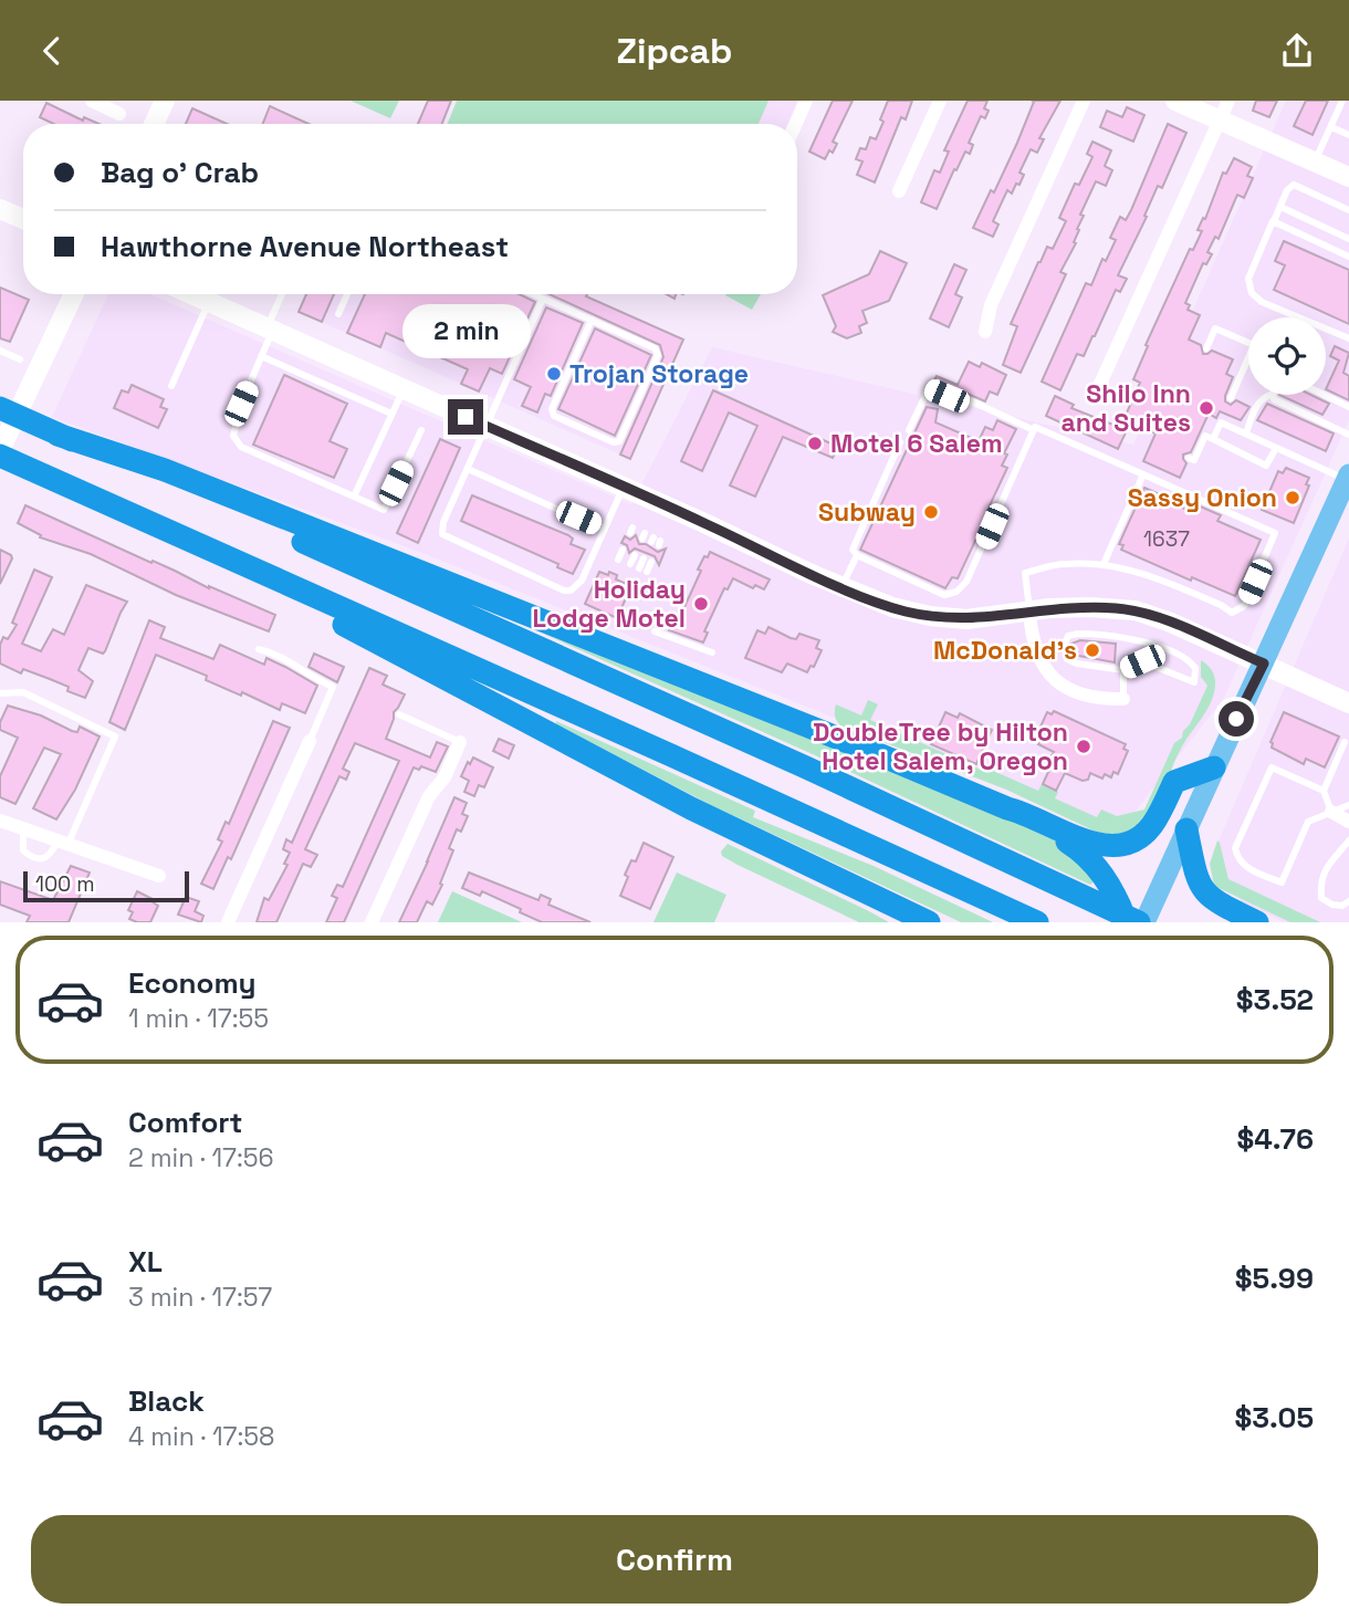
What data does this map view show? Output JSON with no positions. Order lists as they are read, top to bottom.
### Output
{
  "places": [
    "Trojan Storage",
    "Shilo Inn and Suites",
    "Motel 6 Salem",
    "Sassy Onion",
    "Subway",
    "Holiday Lodge Motel",
    "McDonald's",
    "DoubleTree by Hilton Hotel Salem, Oregon"
  ],
  "house_numbers": ["1637"],
  "scale_bar": "100 m",
  "page": {
    "header": "Zipcab",
    "banner": ["Bag o' Crab", "Hawthorne Avenue Northeast"],
    "bubble": "2 min",
    "scale": "100 m",
    "list": [
      {
        "name": "Economy",
        "note": "1 min · 17:55",
        "value": "$3.52"
      },
      {
        "name": "Comfort",
        "note": "2 min · 17:56",
        "value": "$4.76"
      },
      {
        "name": "XL",
        "note": "3 min · 17:57",
        "value": "$5.99"
      },
      {
        "name": "Black",
        "note": "4 min · 17:58",
        "value": "$3.05"
      }
    ],
    "buttons": "Confirm"
  }
}
